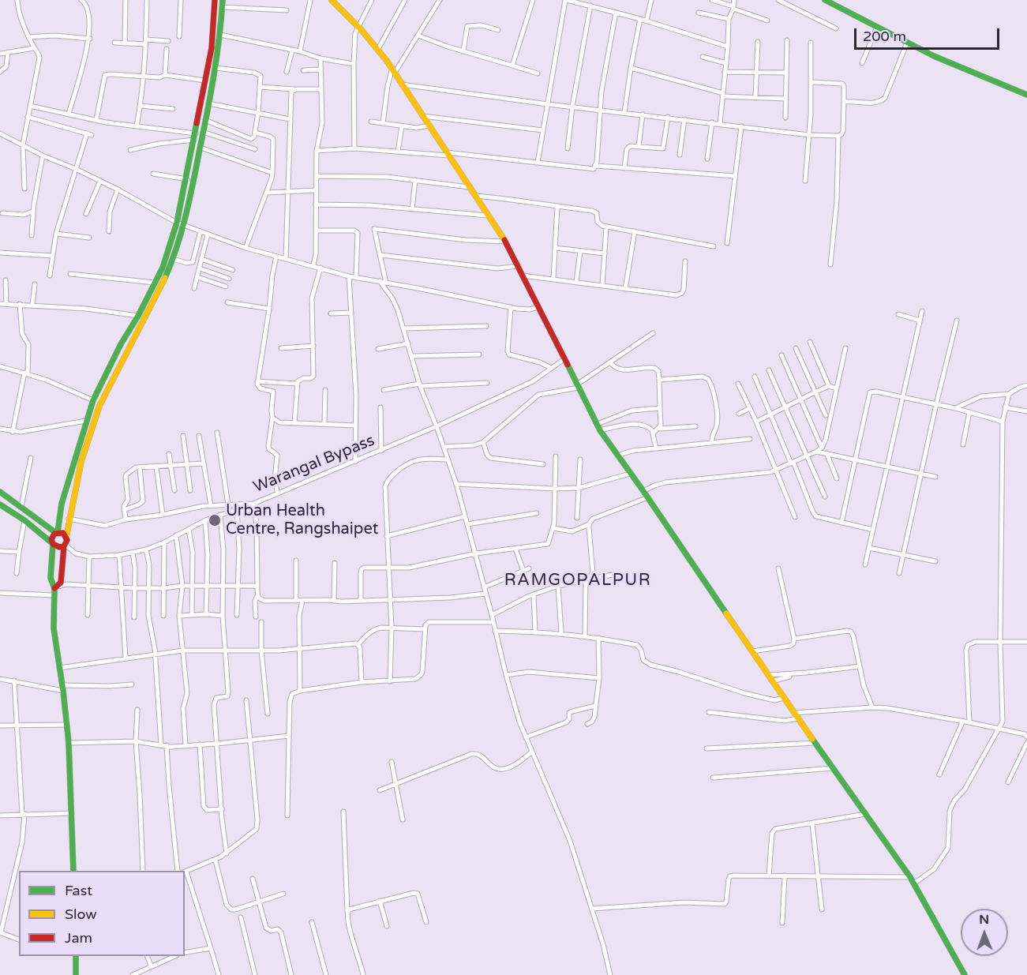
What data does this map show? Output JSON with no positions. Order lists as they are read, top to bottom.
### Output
{
  "streets": {
    "street": ["Warangal Bypass"]
  },
  "districts": ["RAMGOPALPUR"],
  "places": ["Urban Health Centre, Rangshaipet"],
  "legend": ["Fast", "Slow", "Jam"],
  "scale_bar": "200 m",
  "north": "top"
}
